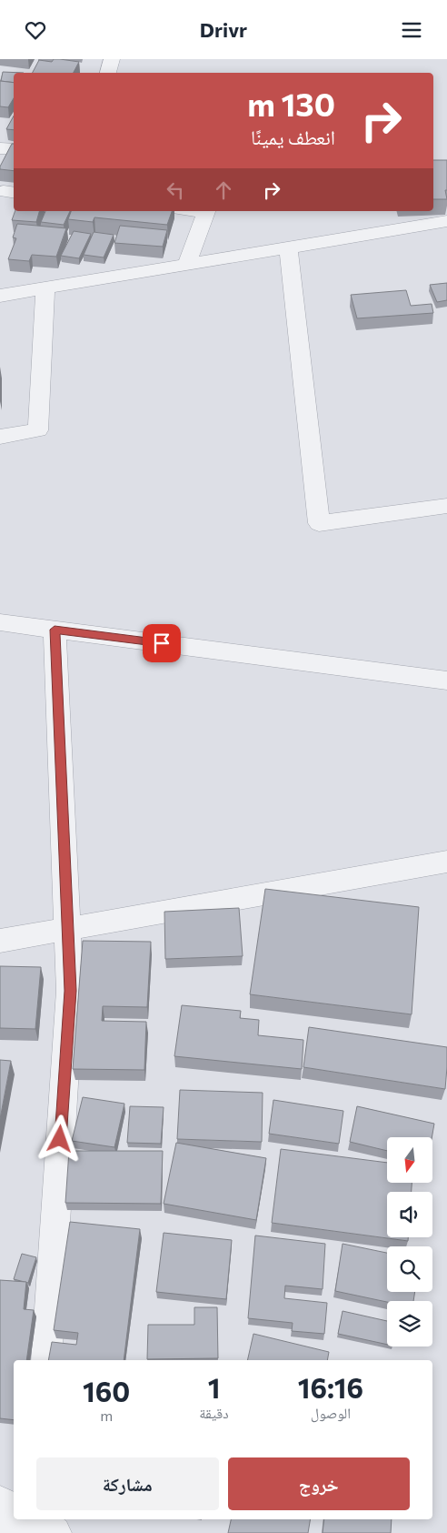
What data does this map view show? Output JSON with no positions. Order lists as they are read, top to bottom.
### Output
{
  "north": "bottom",
  "page": {
    "header": "Drivr",
    "turn": ["130 m", "انعطف يمينًا"],
    "eta": [
      "16:16",
      "الوصول",
      "1",
      "دقيقة",
      "160",
      "m"
    ],
    "buttons": ["خروج", "مشاركة"]
  }
}
